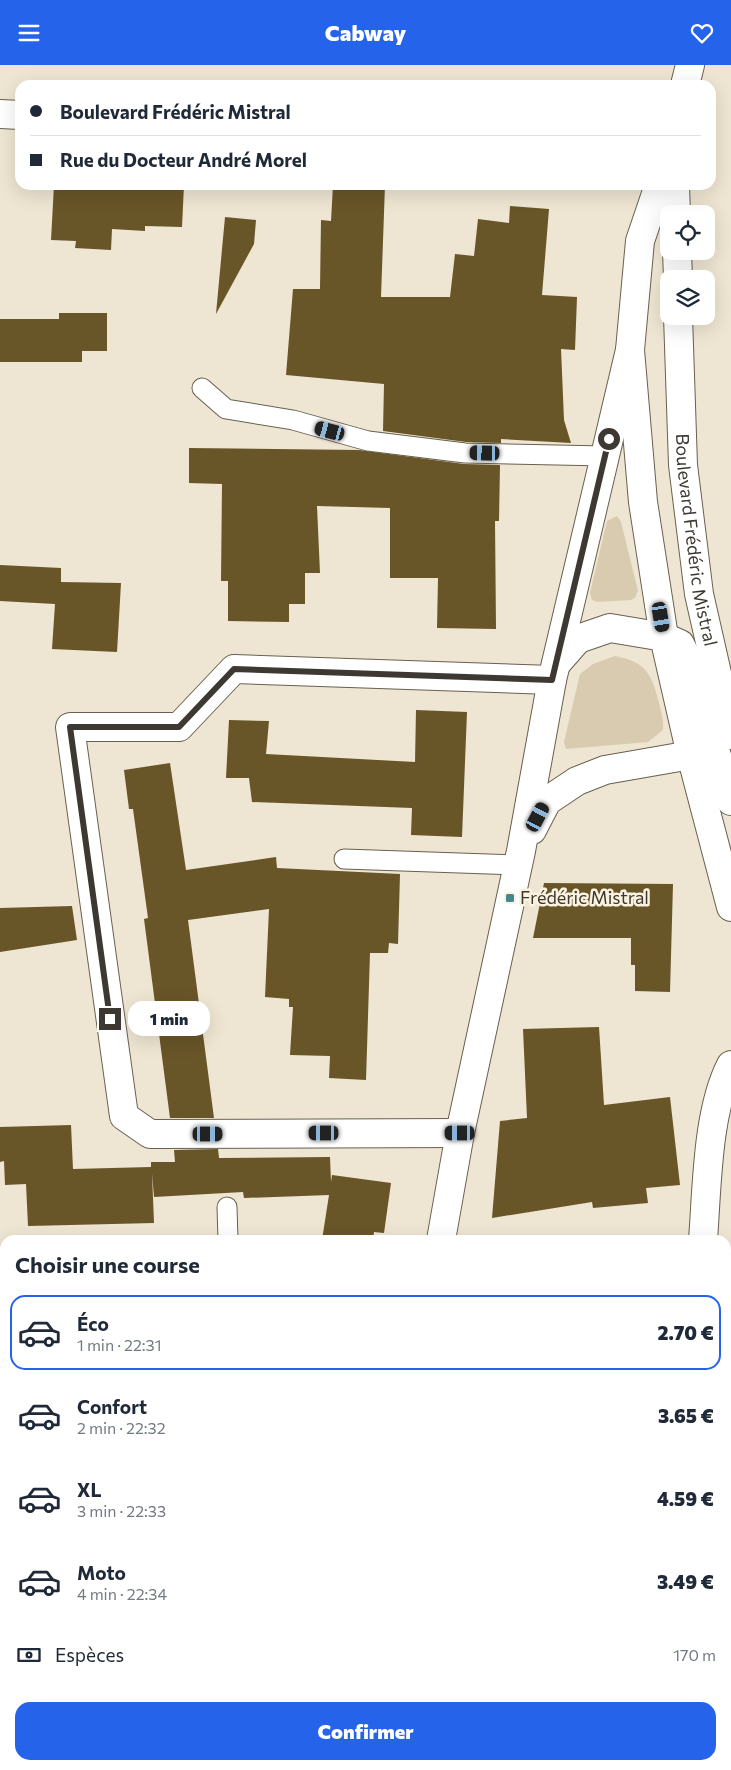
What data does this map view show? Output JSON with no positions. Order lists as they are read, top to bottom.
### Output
{
  "streets": {
    "street": ["Boulevard Frédéric Mistral"]
  },
  "places": {
    "transit": ["Frédéric Mistral"]
  },
  "page": {
    "header": "Cabway",
    "banner": ["Boulevard Frédéric Mistral", "Rue du Docteur André Morel"],
    "bubble": "1 min",
    "heading": "Choisir une course",
    "list": [
      {
        "name": "Éco",
        "note": "1 min · 22:31",
        "value": "2.70 €"
      },
      {
        "name": "Confort",
        "note": "2 min · 22:32",
        "value": "3.65 €"
      },
      {
        "name": "XL",
        "note": "3 min · 22:33",
        "value": "4.59 €"
      },
      {
        "name": "Moto",
        "note": "4 min · 22:34",
        "value": "3.49 €"
      }
    ],
    "pay": ["Espèces", "170 m"],
    "buttons": "Confirmer"
  }
}
